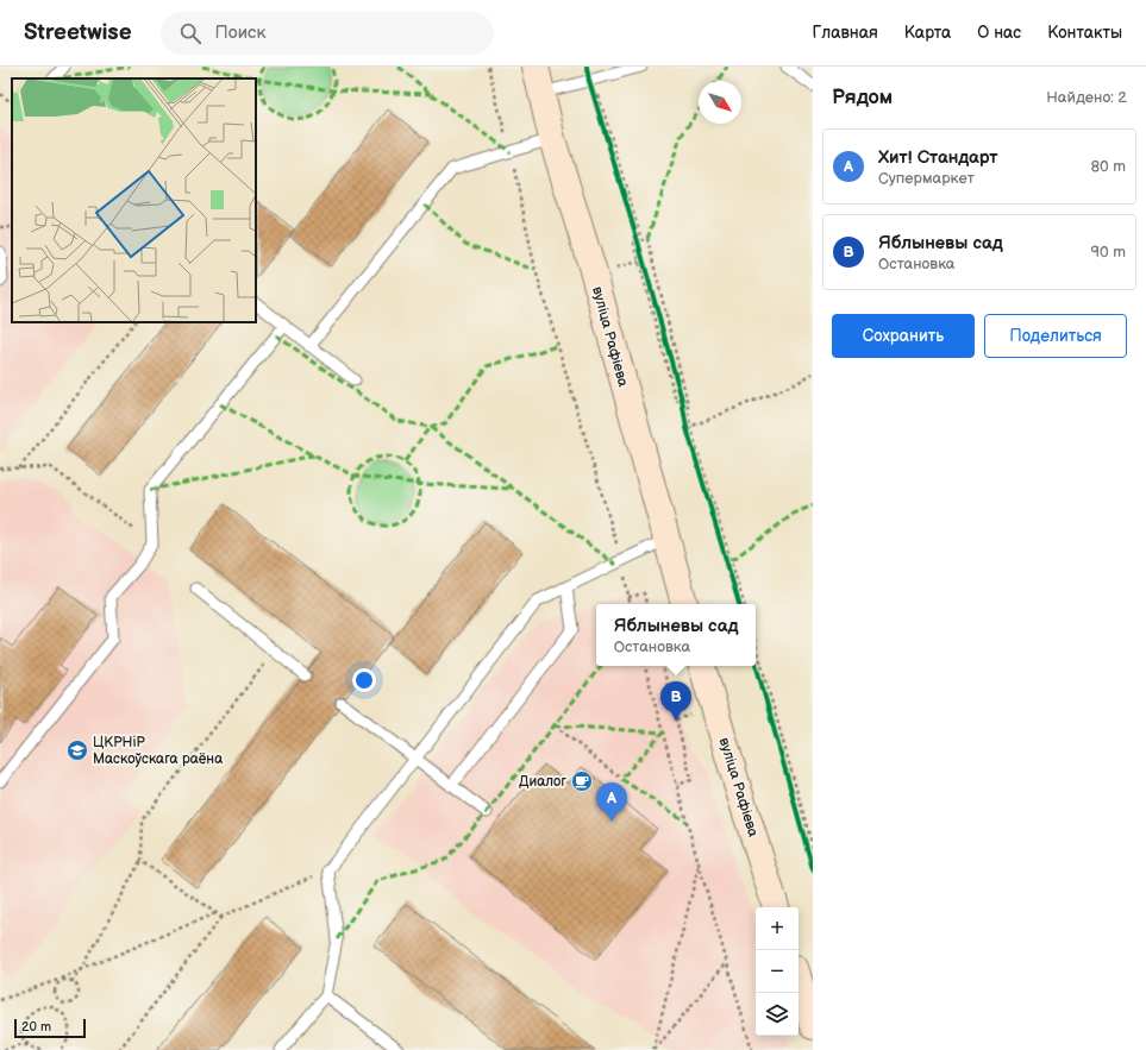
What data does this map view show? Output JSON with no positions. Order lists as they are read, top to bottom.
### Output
{
  "streets": {
    "main road": ["вуліца Рафіева"]
  },
  "places": {
    "school or university": ["ЦКРНіР Маскоўскага раёна"],
    "cafe": ["Диалог"]
  },
  "scale_bar": "20 m",
  "north": "bottom right",
  "page": {
    "header": "Streetwise",
    "search": "Поиск",
    "nav": [
      "Главная",
      "Карта",
      "О нас",
      "Контакты"
    ],
    "heading": ["Рядом", "Найдено: 2"],
    "list": [
      {
        "mark": "A",
        "name": "Хит! Стандарт",
        "note": "Супермаркет",
        "value": "80 m"
      },
      {
        "mark": "B",
        "name": "Яблыневы сад",
        "note": "Остановка",
        "value": "90 m"
      }
    ],
    "buttons": ["Сохранить", "Поделиться"],
    "popup": ["Яблыневы сад", "Остановка"],
    "pins": ["B", "A"],
    "map_buttons": ["+", "−"],
    "scale": "20 m"
  }
}
